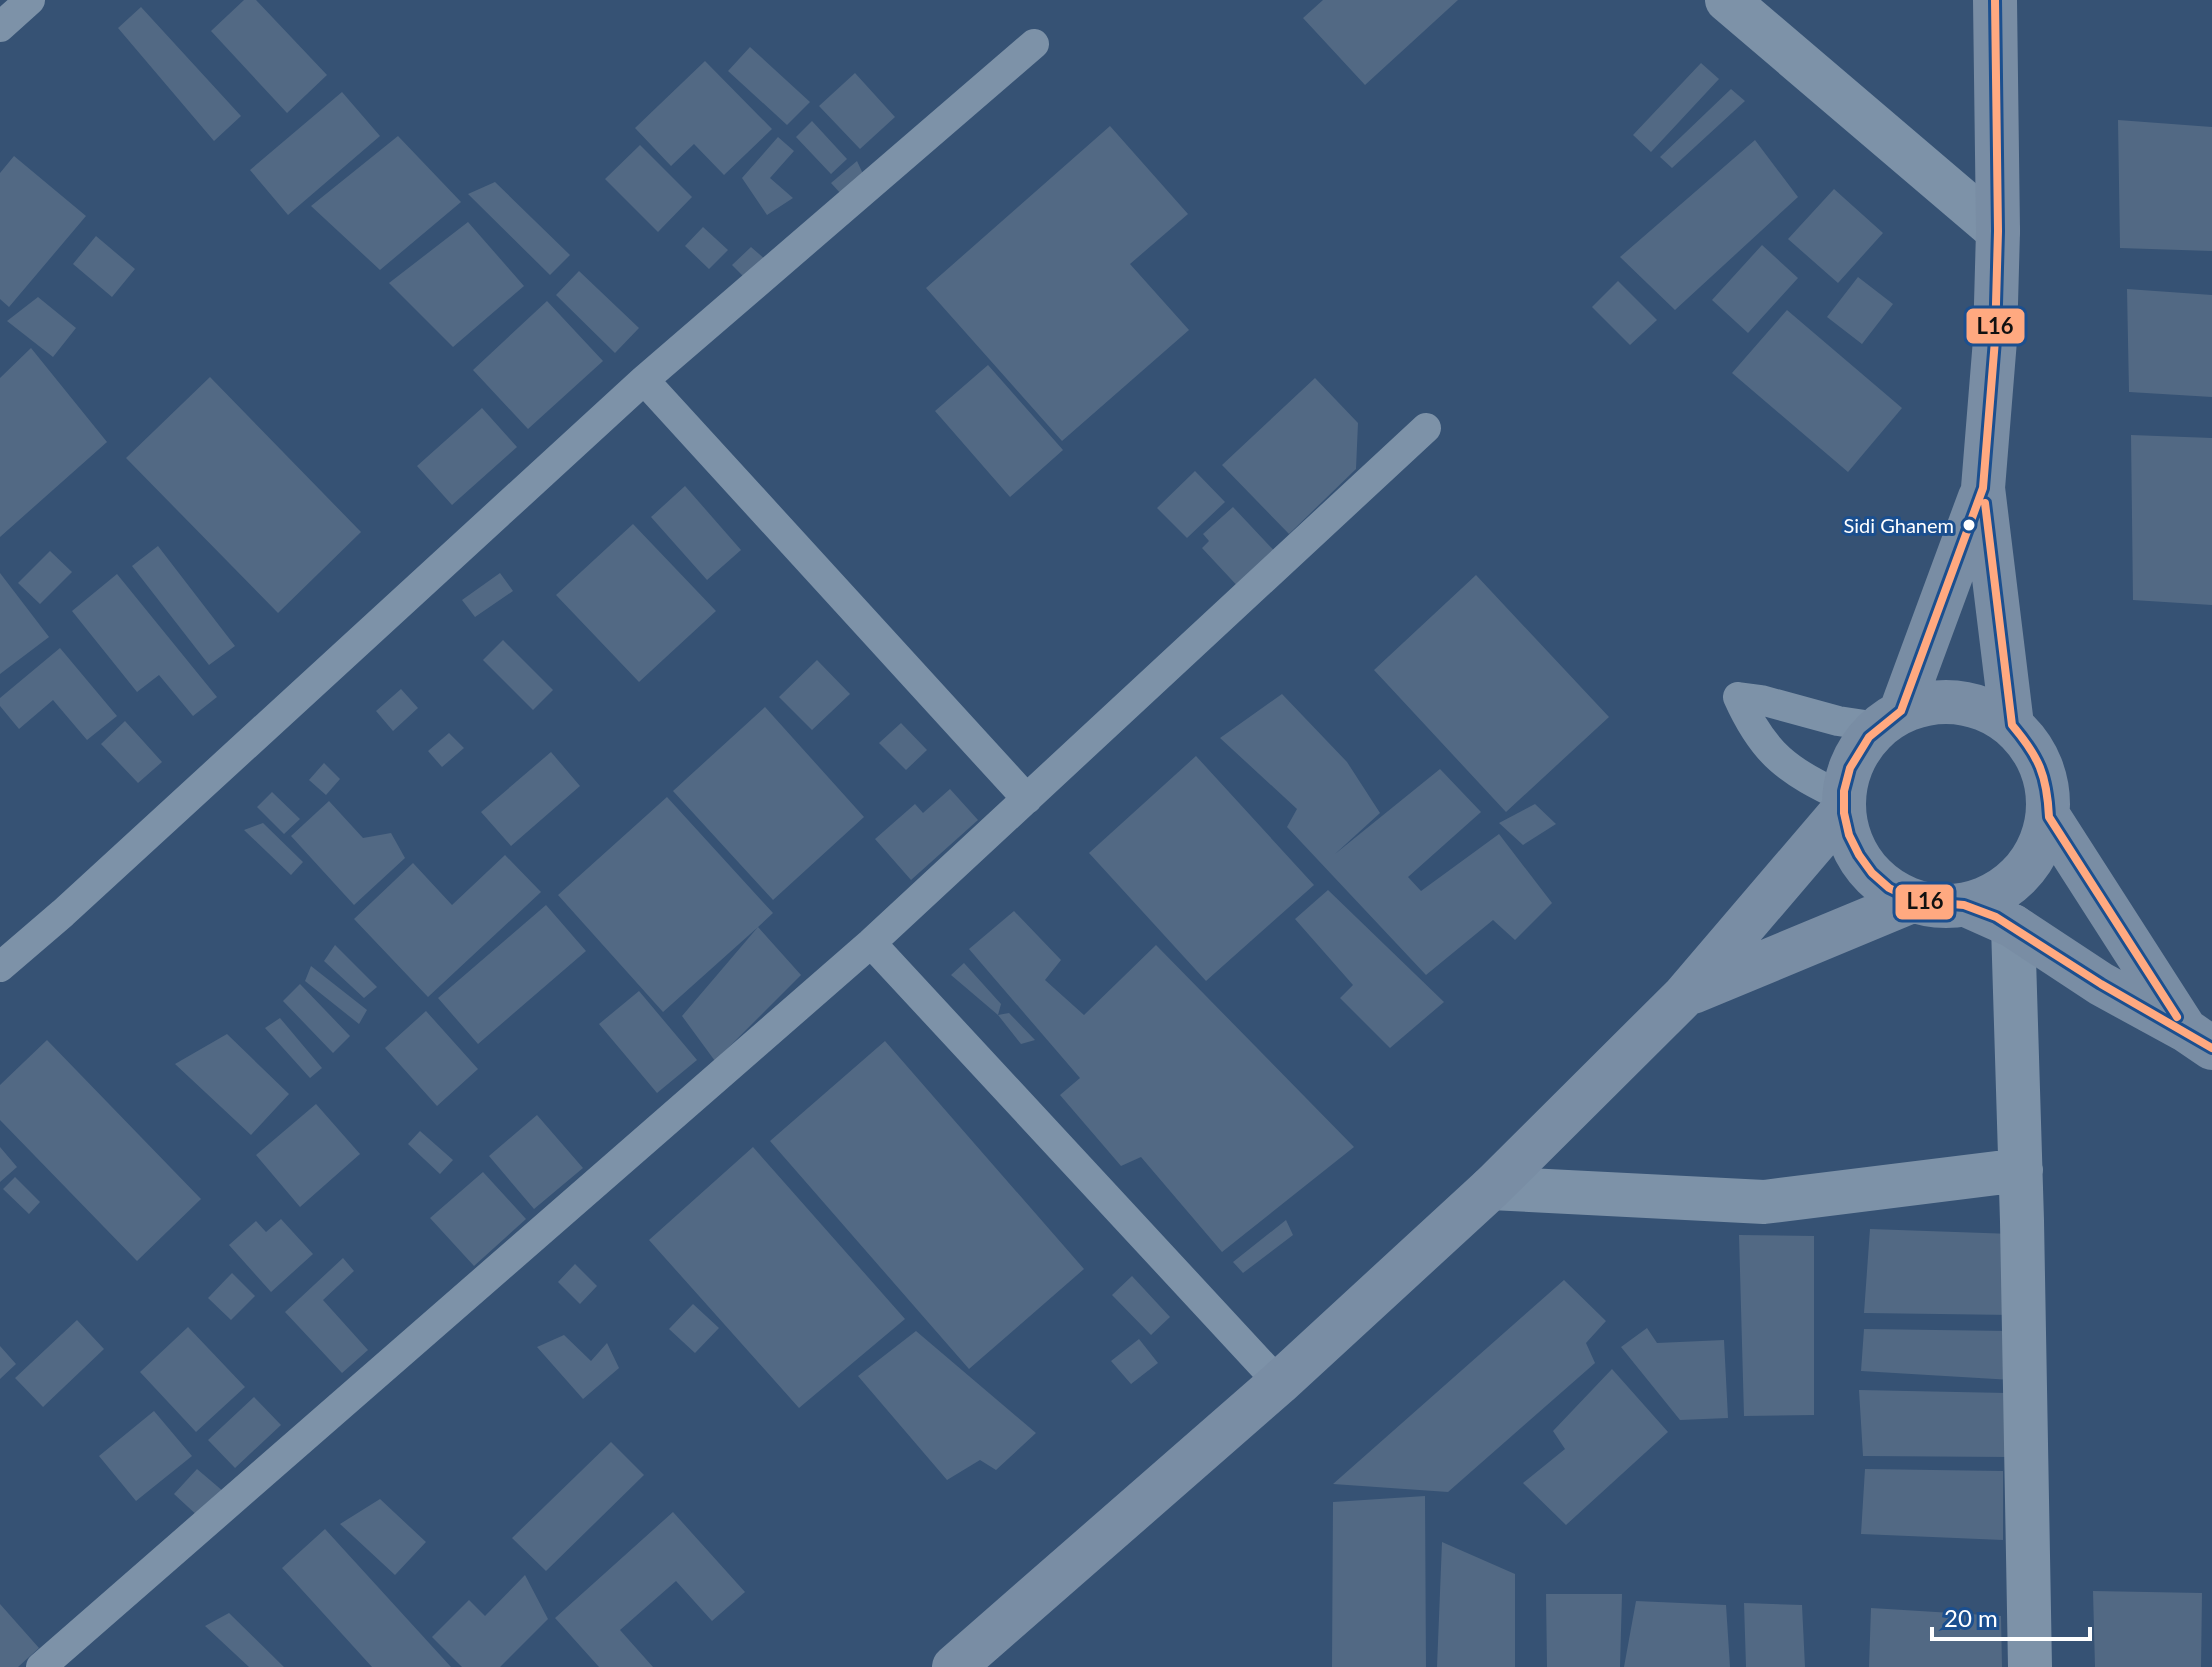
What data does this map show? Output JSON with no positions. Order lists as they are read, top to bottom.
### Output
{
  "places": ["Sidi Ghanem"],
  "lines": ["transit line L16"],
  "scale_bar": "20 m"
}
